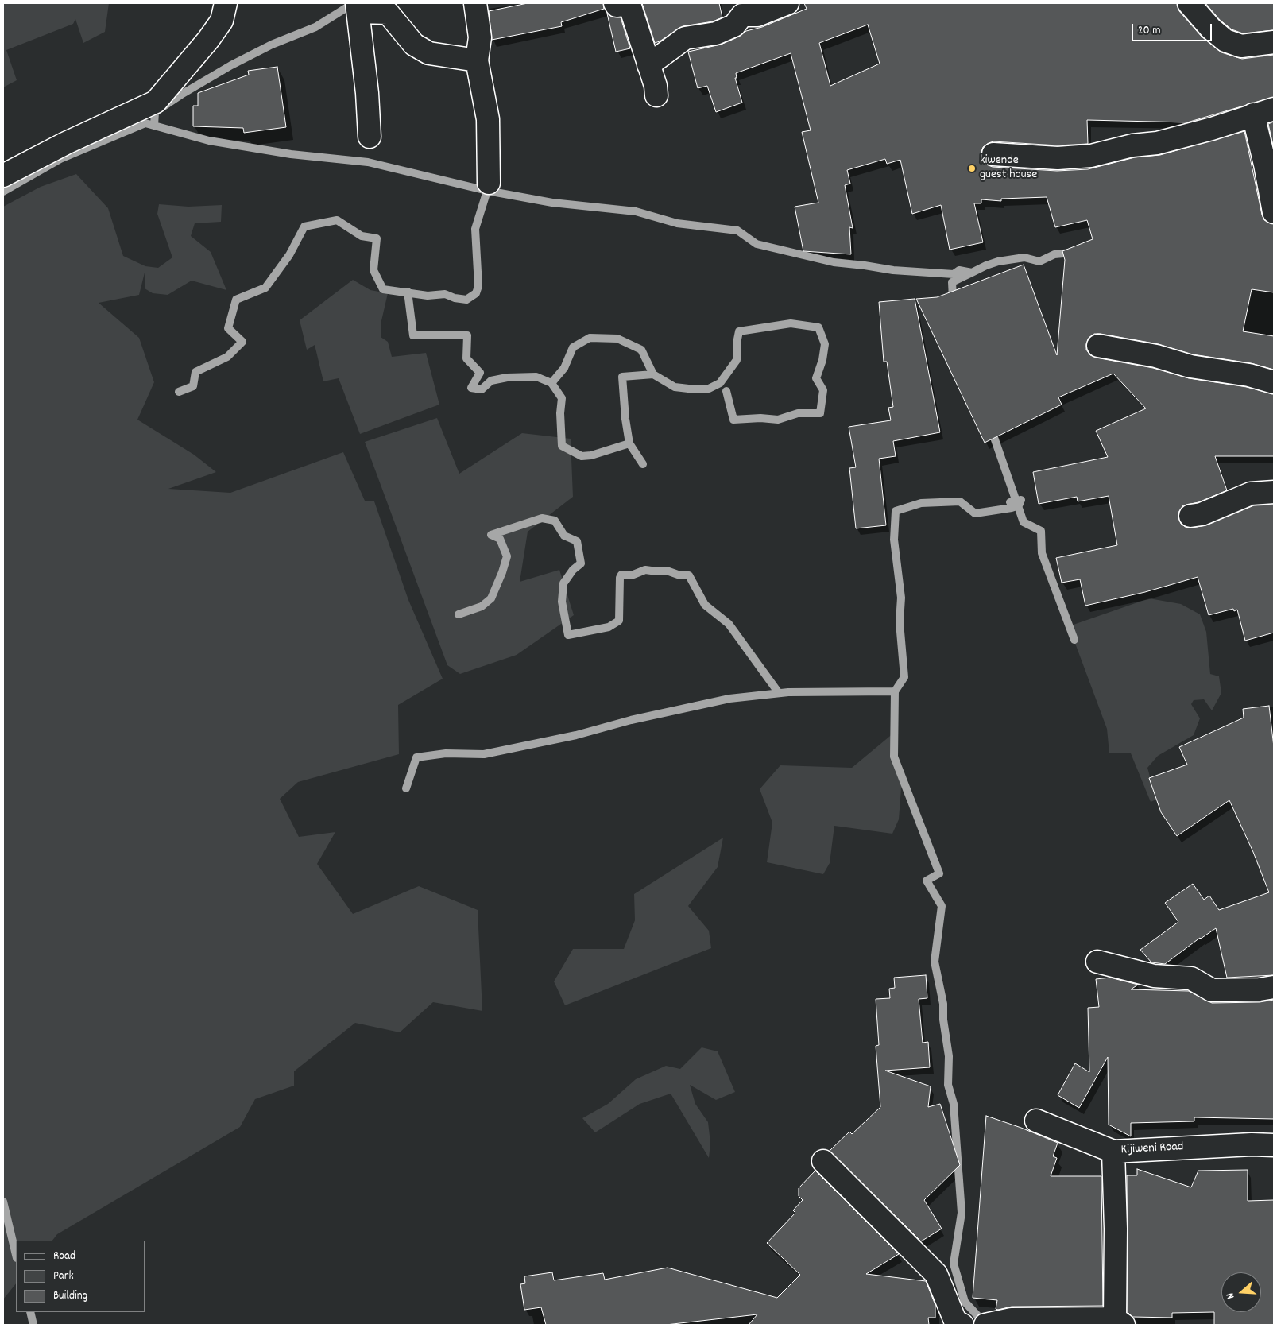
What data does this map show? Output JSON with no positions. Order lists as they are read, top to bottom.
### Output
{
  "streets": {
    "street": ["Kijiweni Road"]
  },
  "places": ["kiwende guest house"],
  "legend": ["Road", "Park", "Building"],
  "scale_bar": "20 m",
  "north": "left"
}
